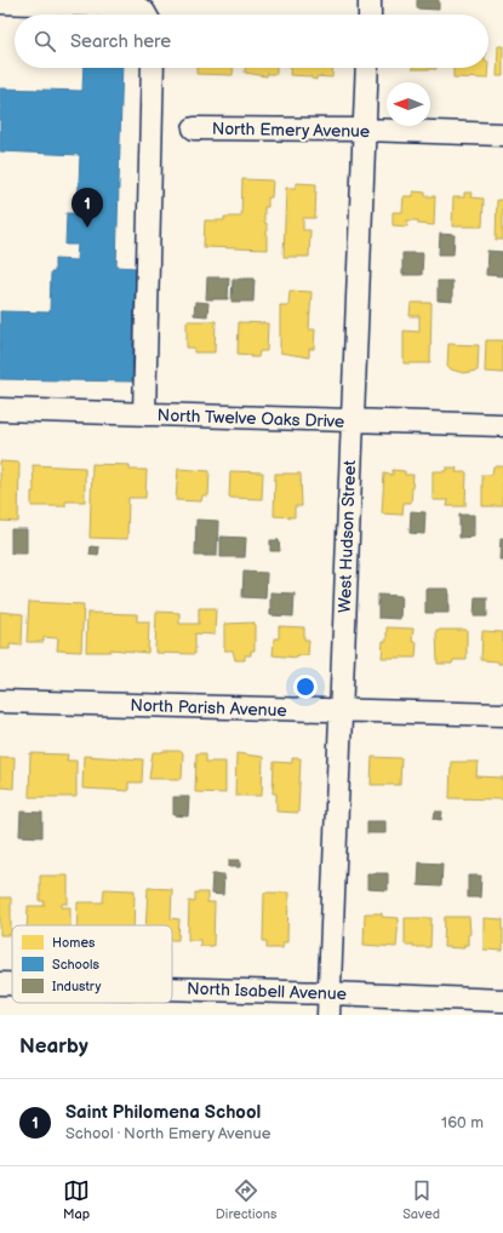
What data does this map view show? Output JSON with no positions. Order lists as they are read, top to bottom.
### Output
{
  "streets": {
    "street": [
      "North Emery Avenue",
      "North Twelve Oaks Drive",
      "West Hudson Street",
      "North Parish Avenue",
      "North Isabell Avenue"
    ]
  },
  "crossings": [
    ["North Emery Avenue", "West Hudson Street"],
    ["North Twelve Oaks Drive", "West Hudson Street"],
    ["West Hudson Street", "North Parish Avenue"],
    ["West Hudson Street", "North Isabell Avenue"]
  ],
  "legend": ["Homes", "Schools", "Industry"],
  "north": "left",
  "page": {
    "search": "Search here",
    "pins": "1",
    "heading": "Nearby",
    "list": [
      {
        "mark": "1",
        "name": "Saint Philomena School",
        "note": "School · North Emery Avenue",
        "value": "160 m"
      }
    ],
    "nav": ["Map", "Directions", "Saved"]
  }
}
